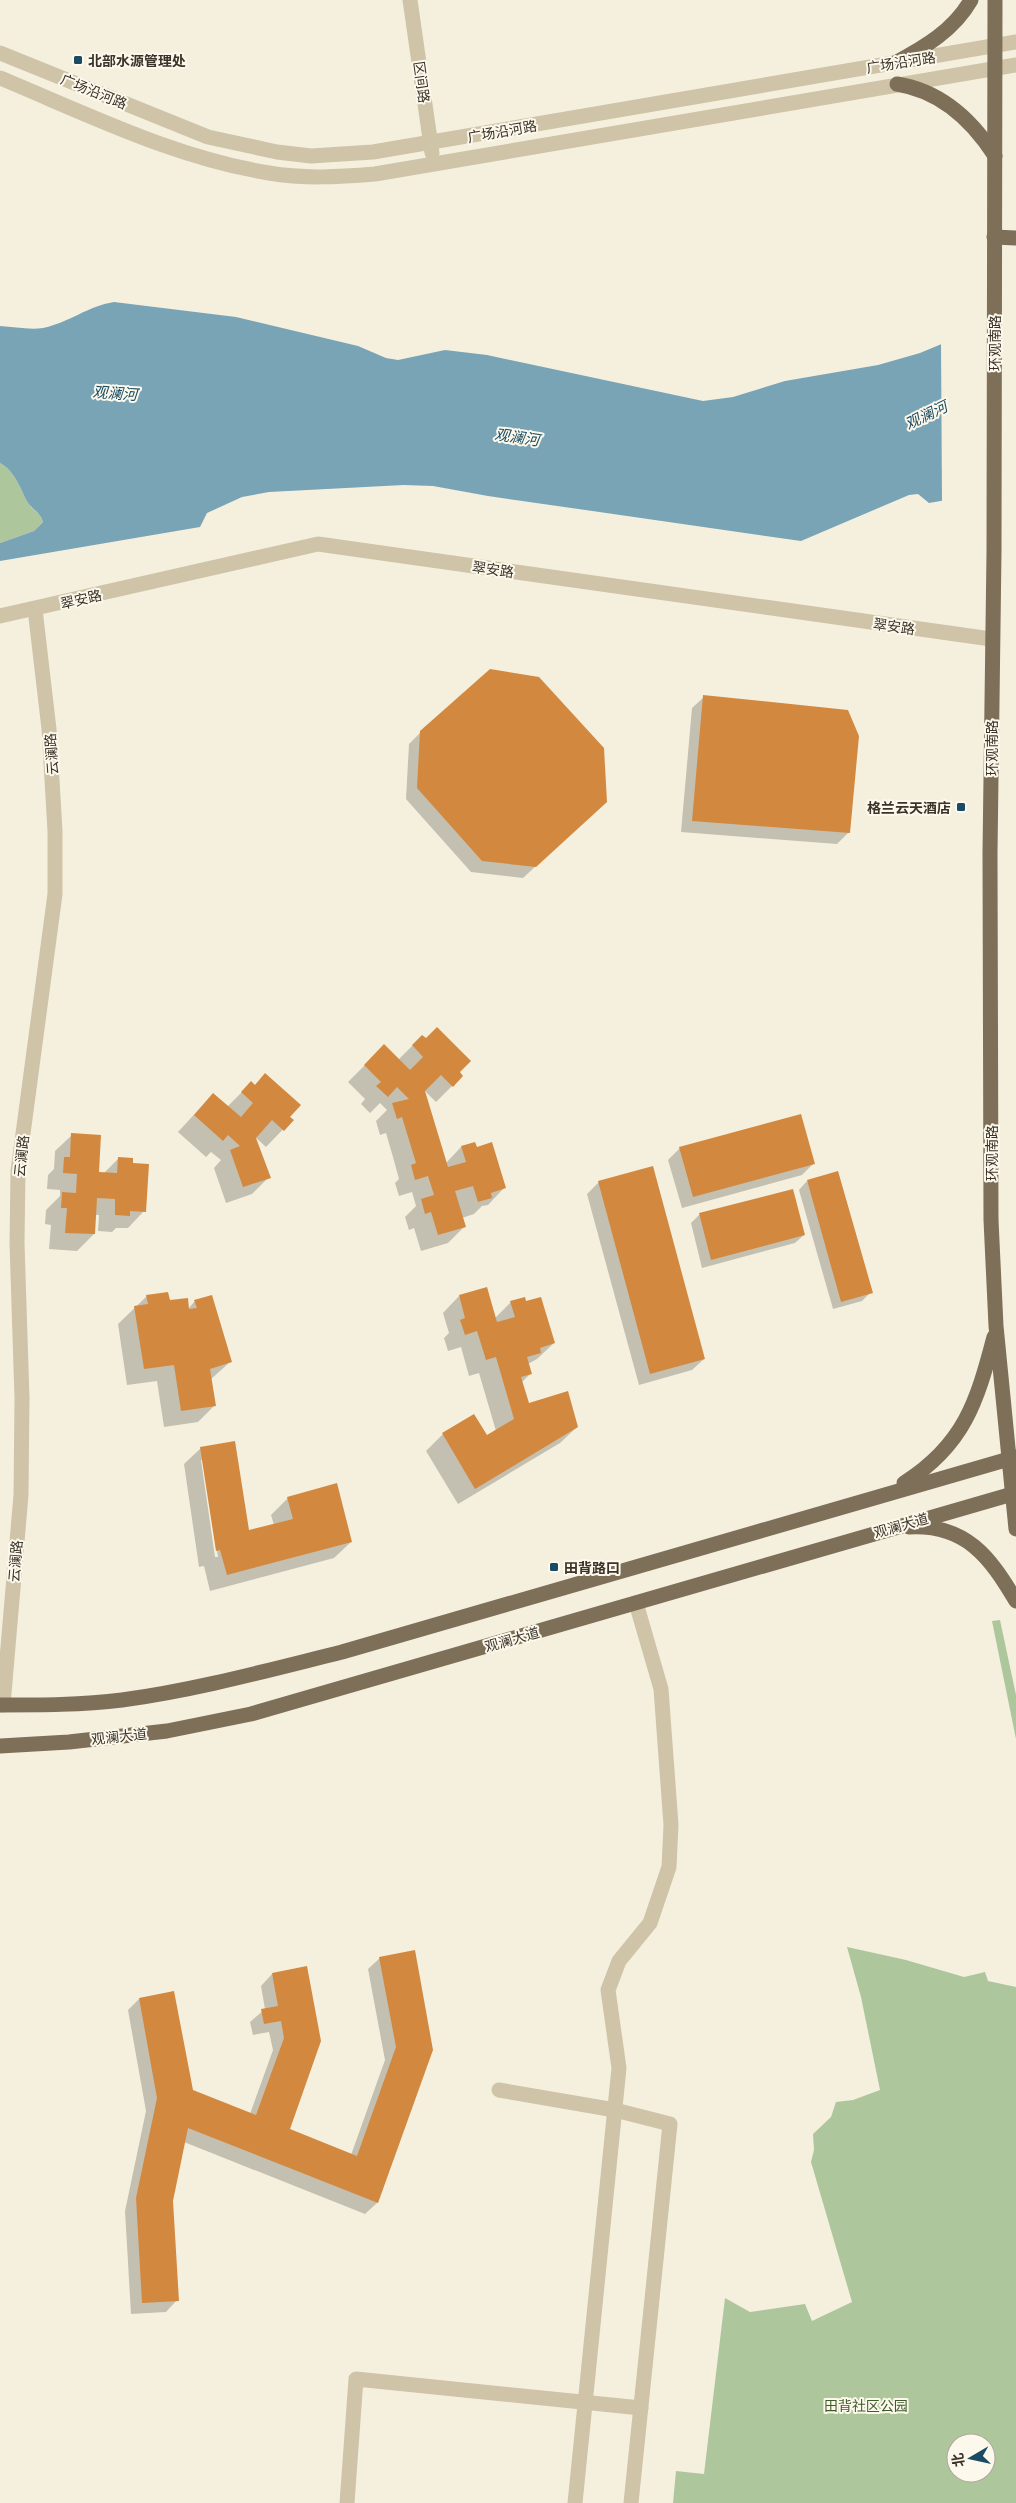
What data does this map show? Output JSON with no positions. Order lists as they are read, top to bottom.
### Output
{
  "streets": {
    "main road": ["环观南路", "观澜大道"],
    "street": [
      "广场沿河路",
      "区间路",
      "翠安路",
      "云澜路"
    ]
  },
  "crossings": [
    ["广场沿河路", "区间路"],
    ["广场沿河路", "环观南路"],
    ["环观南路", "翠安路"],
    ["环观南路", "观澜大道"],
    ["翠安路", "云澜路"]
  ],
  "water": ["观澜河"],
  "parks": ["田背社区公园"],
  "places": {
    "transit": ["北部水源管理处", "格兰云天酒店", "田背路口"]
  },
  "north": "left"
}
